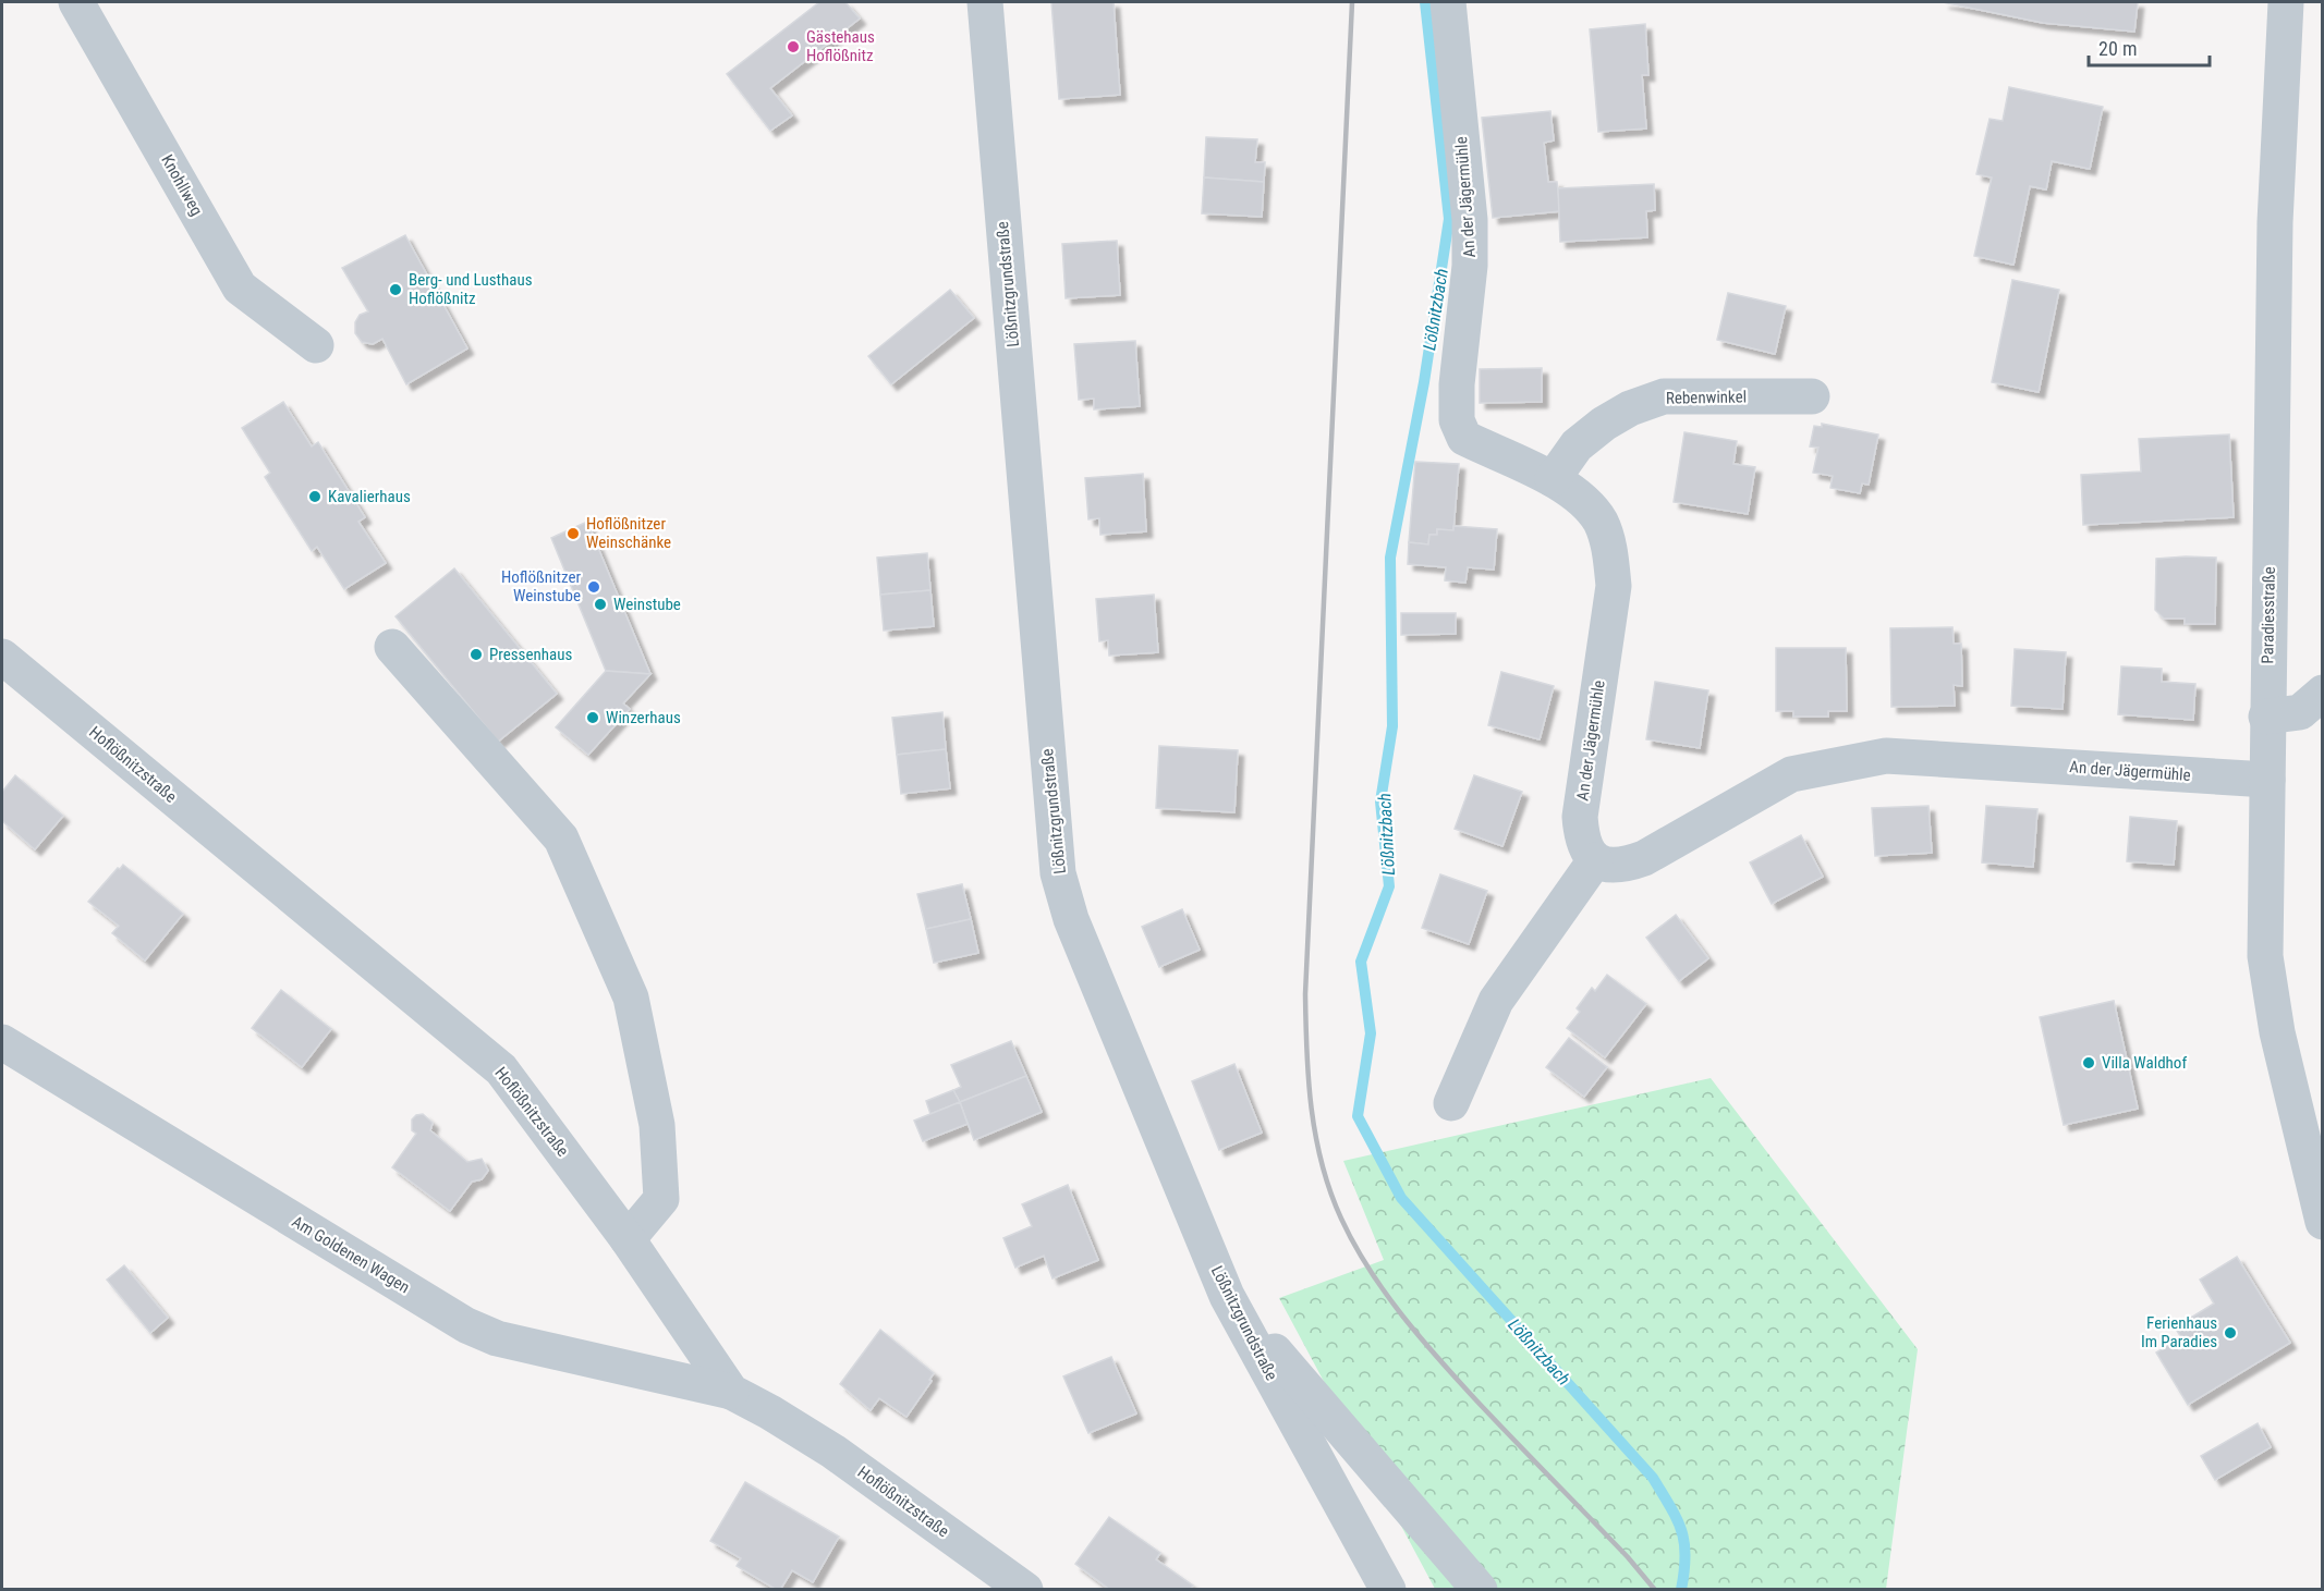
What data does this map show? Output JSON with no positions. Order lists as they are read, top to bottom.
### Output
{
  "streets": {
    "street": [
      "Knohllweg",
      "An der Jägermühle",
      "Lößnitzgrundstraße",
      "Rebenwinkel",
      "Paradiesstraße",
      "Hoflößnitzstraße",
      "Am Goldenen Wagen"
    ]
  },
  "crossings": [
    ["An der Jägermühle", "Rebenwinkel"],
    ["An der Jägermühle", "Paradiesstraße"],
    ["Hoflößnitzstraße", "Am Goldenen Wagen"]
  ],
  "water": ["Lößnitzbach"],
  "places": [
    "Gästehaus Hoflößnitz",
    "Berg- und Lusthaus Hoflößnitz",
    "Kavalierhaus",
    "Hoflößnitzer Weinschänke",
    "Hoflößnitzer Weinstube",
    "Weinstube",
    "Pressenhaus",
    "Winzerhaus",
    "Villa Waldhof",
    "Ferienhaus Im Paradies"
  ],
  "scale_bar": "20 m"
}
